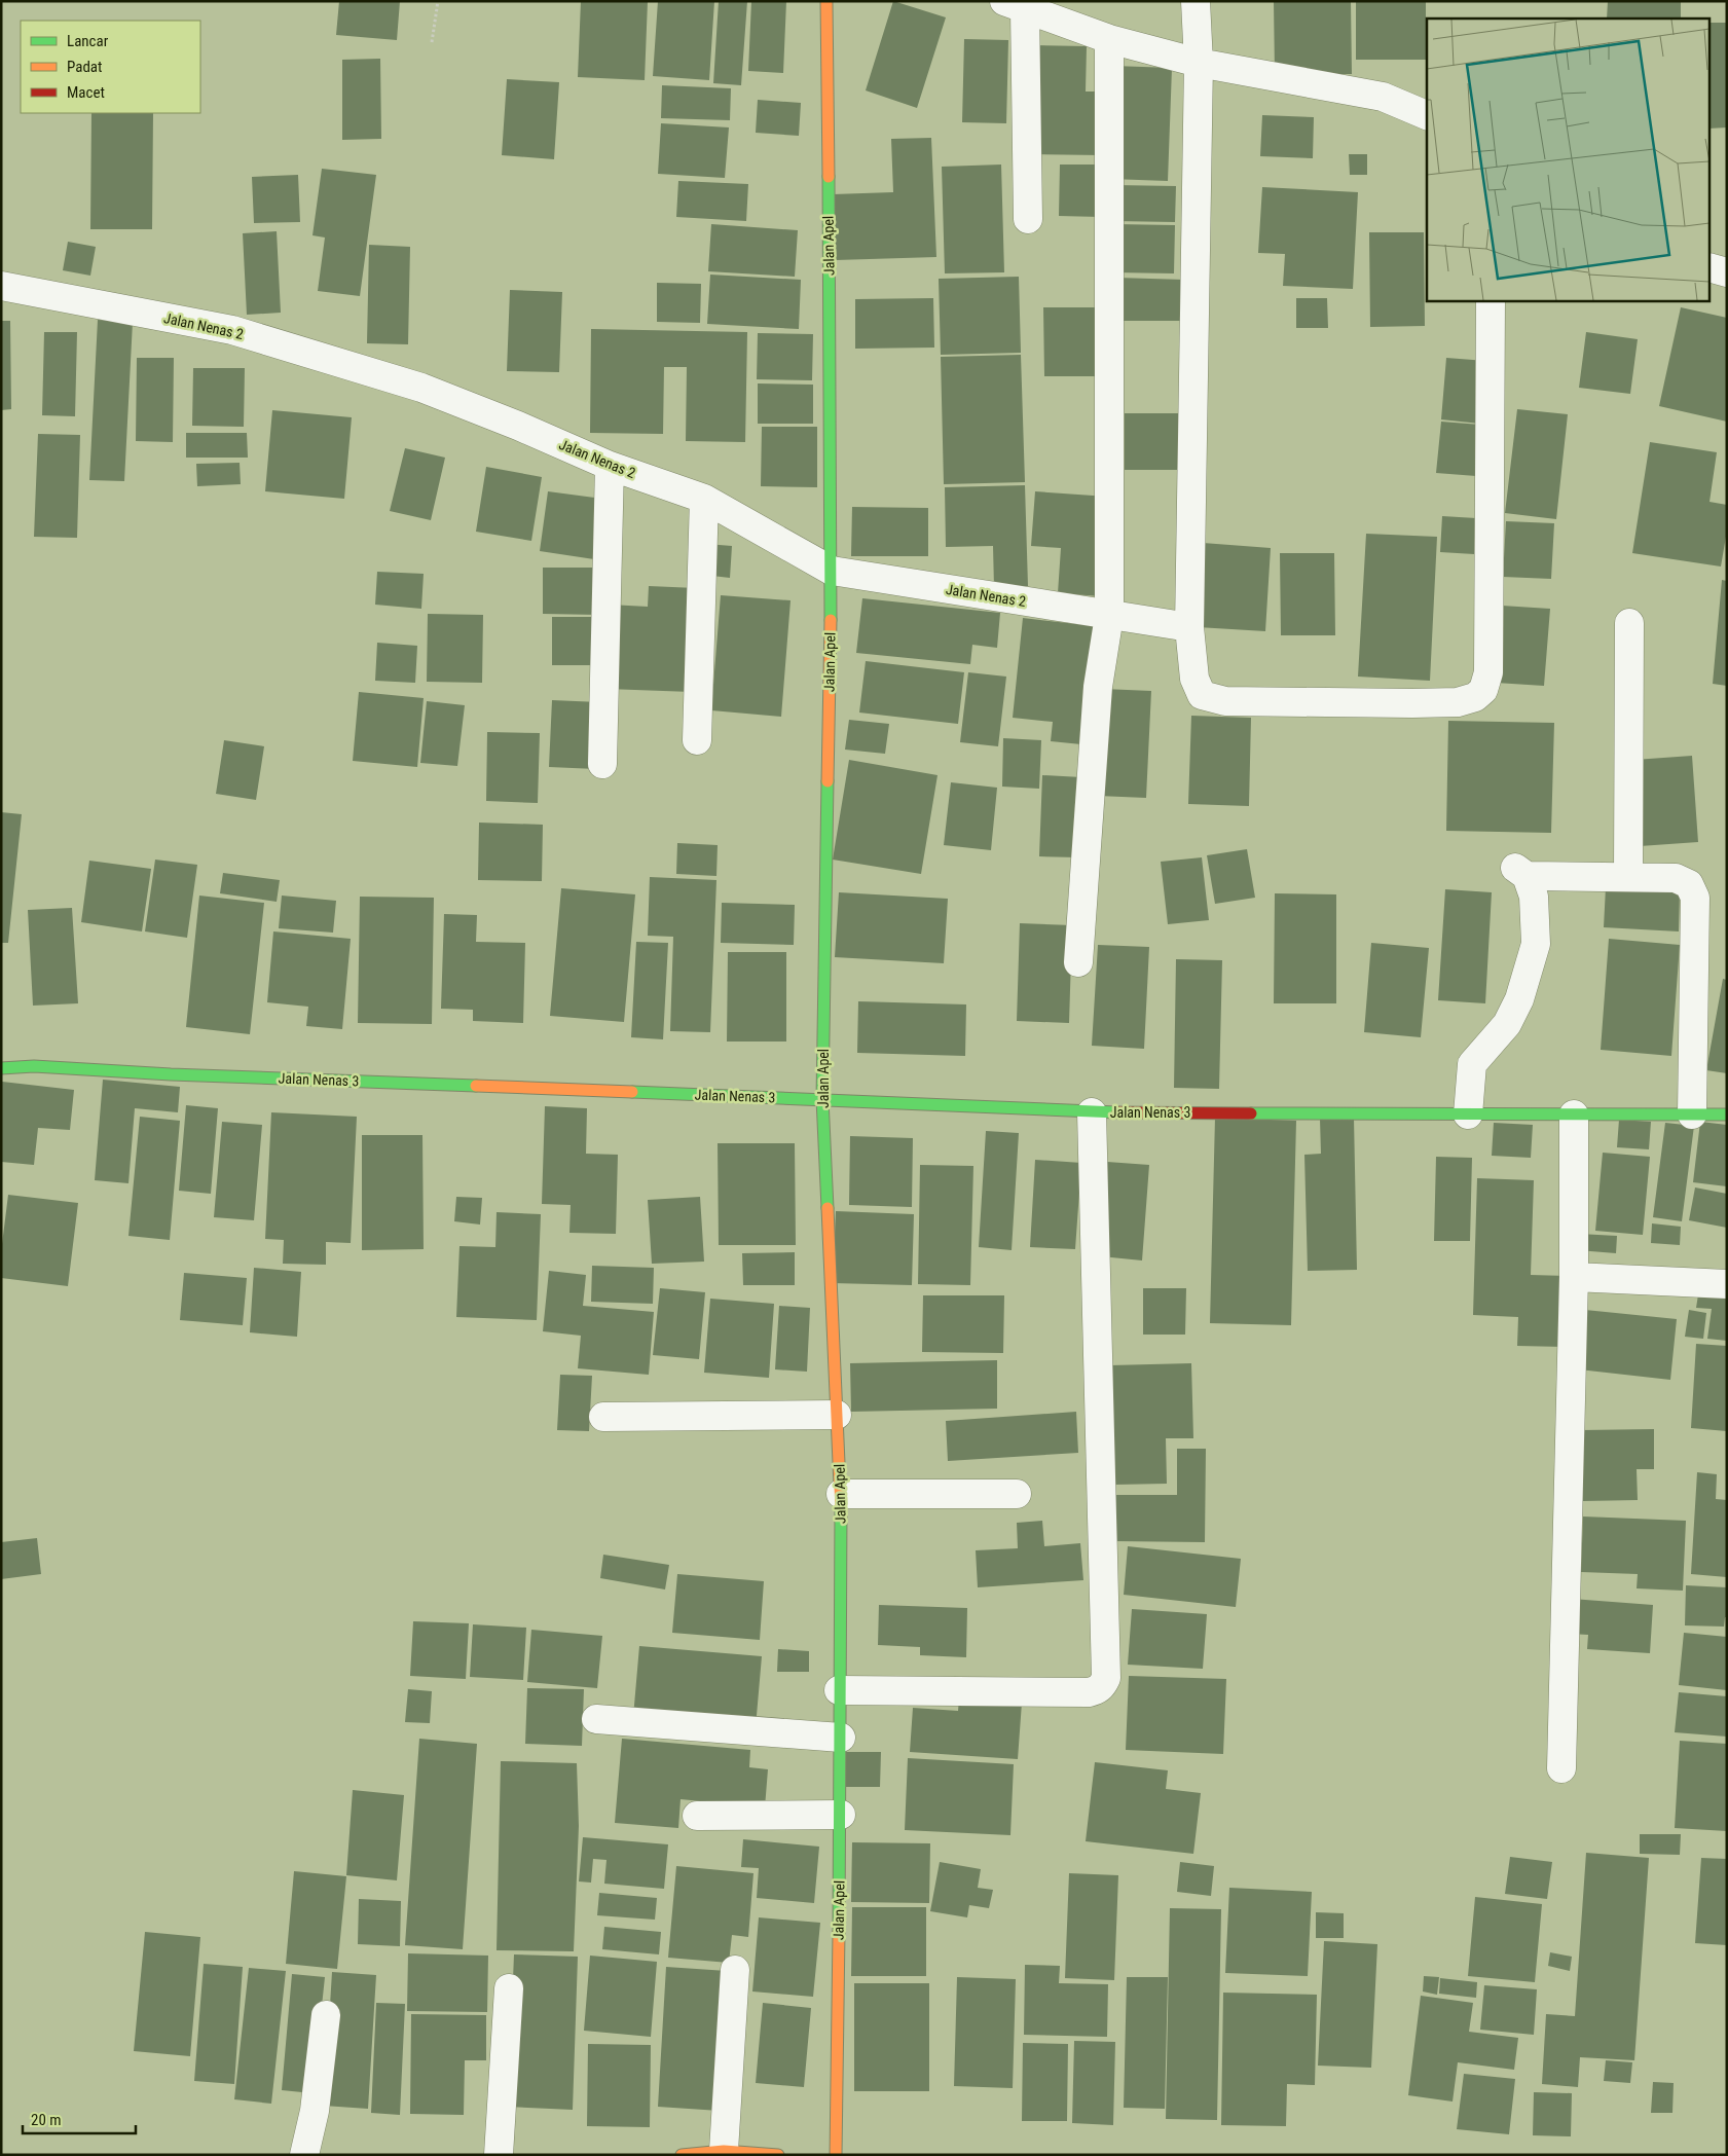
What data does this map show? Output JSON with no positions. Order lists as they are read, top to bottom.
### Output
{
  "streets": {
    "street": ["Jalan Apel", "Jalan Nenas 2", "Jalan Nenas 3"]
  },
  "crossings": [
    ["Jalan Apel", "Jalan Nenas 2"],
    ["Jalan Apel", "Jalan Nenas 3"]
  ],
  "legend": ["Lancar", "Padat", "Macet"],
  "scale_bar": "20 m"
}
